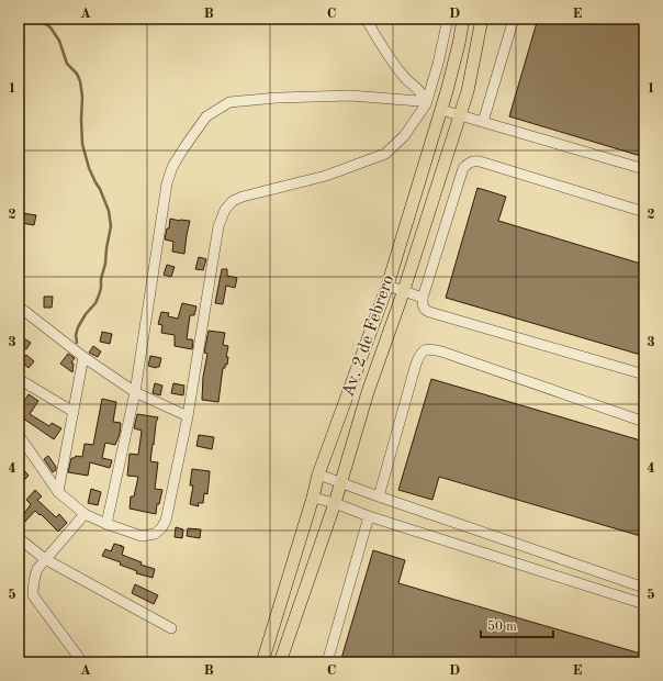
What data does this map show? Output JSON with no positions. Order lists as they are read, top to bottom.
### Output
{
  "streets": {
    "main road": ["Av. 2 de Febrero"]
  },
  "scale_bar": "50 m",
  "grid": {
    "columns": [
      "A",
      "B",
      "C",
      "D",
      "E"
    ],
    "rows": [
      "1",
      "2",
      "3",
      "4",
      "5"
    ]
  }
}
